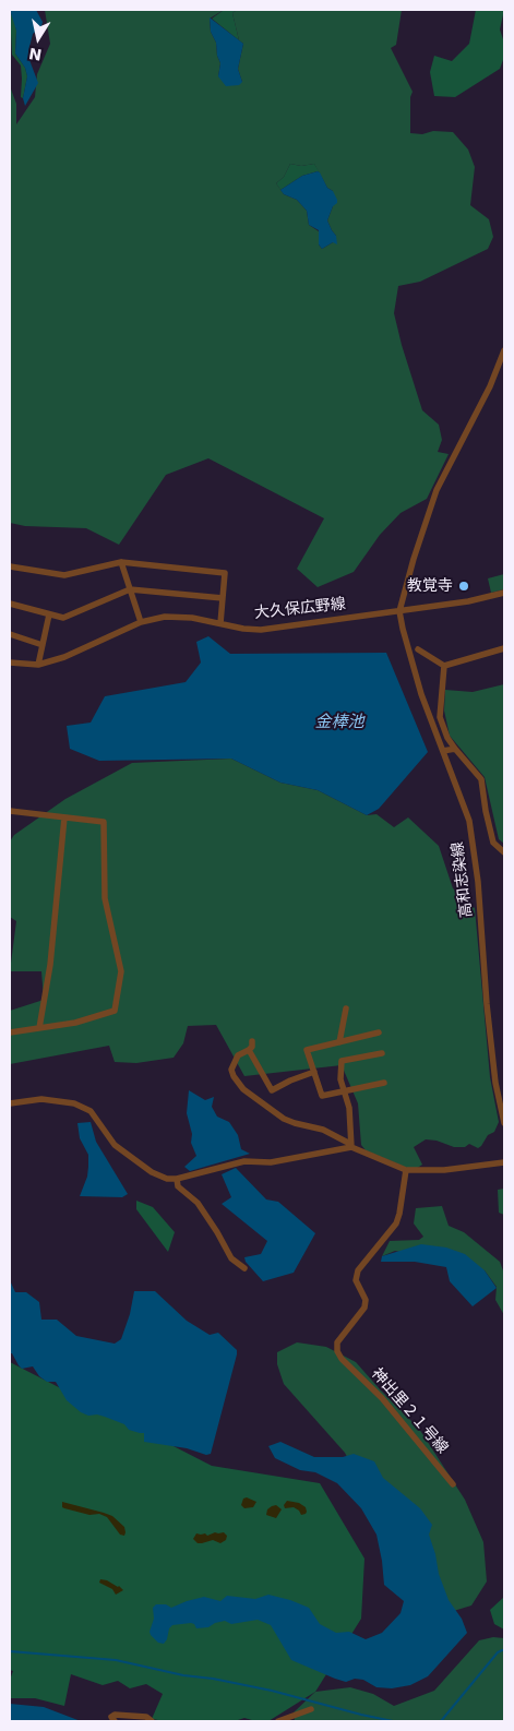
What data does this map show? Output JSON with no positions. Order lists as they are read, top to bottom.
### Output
{
  "streets": {
    "street": ["大久保広野線", "高和志染線", "神出里２１号線"]
  },
  "crossings": [
    ["大久保広野線", "高和志染線"]
  ],
  "water": ["金棒池"],
  "places": ["教覚寺"],
  "north": "bottom"
}
